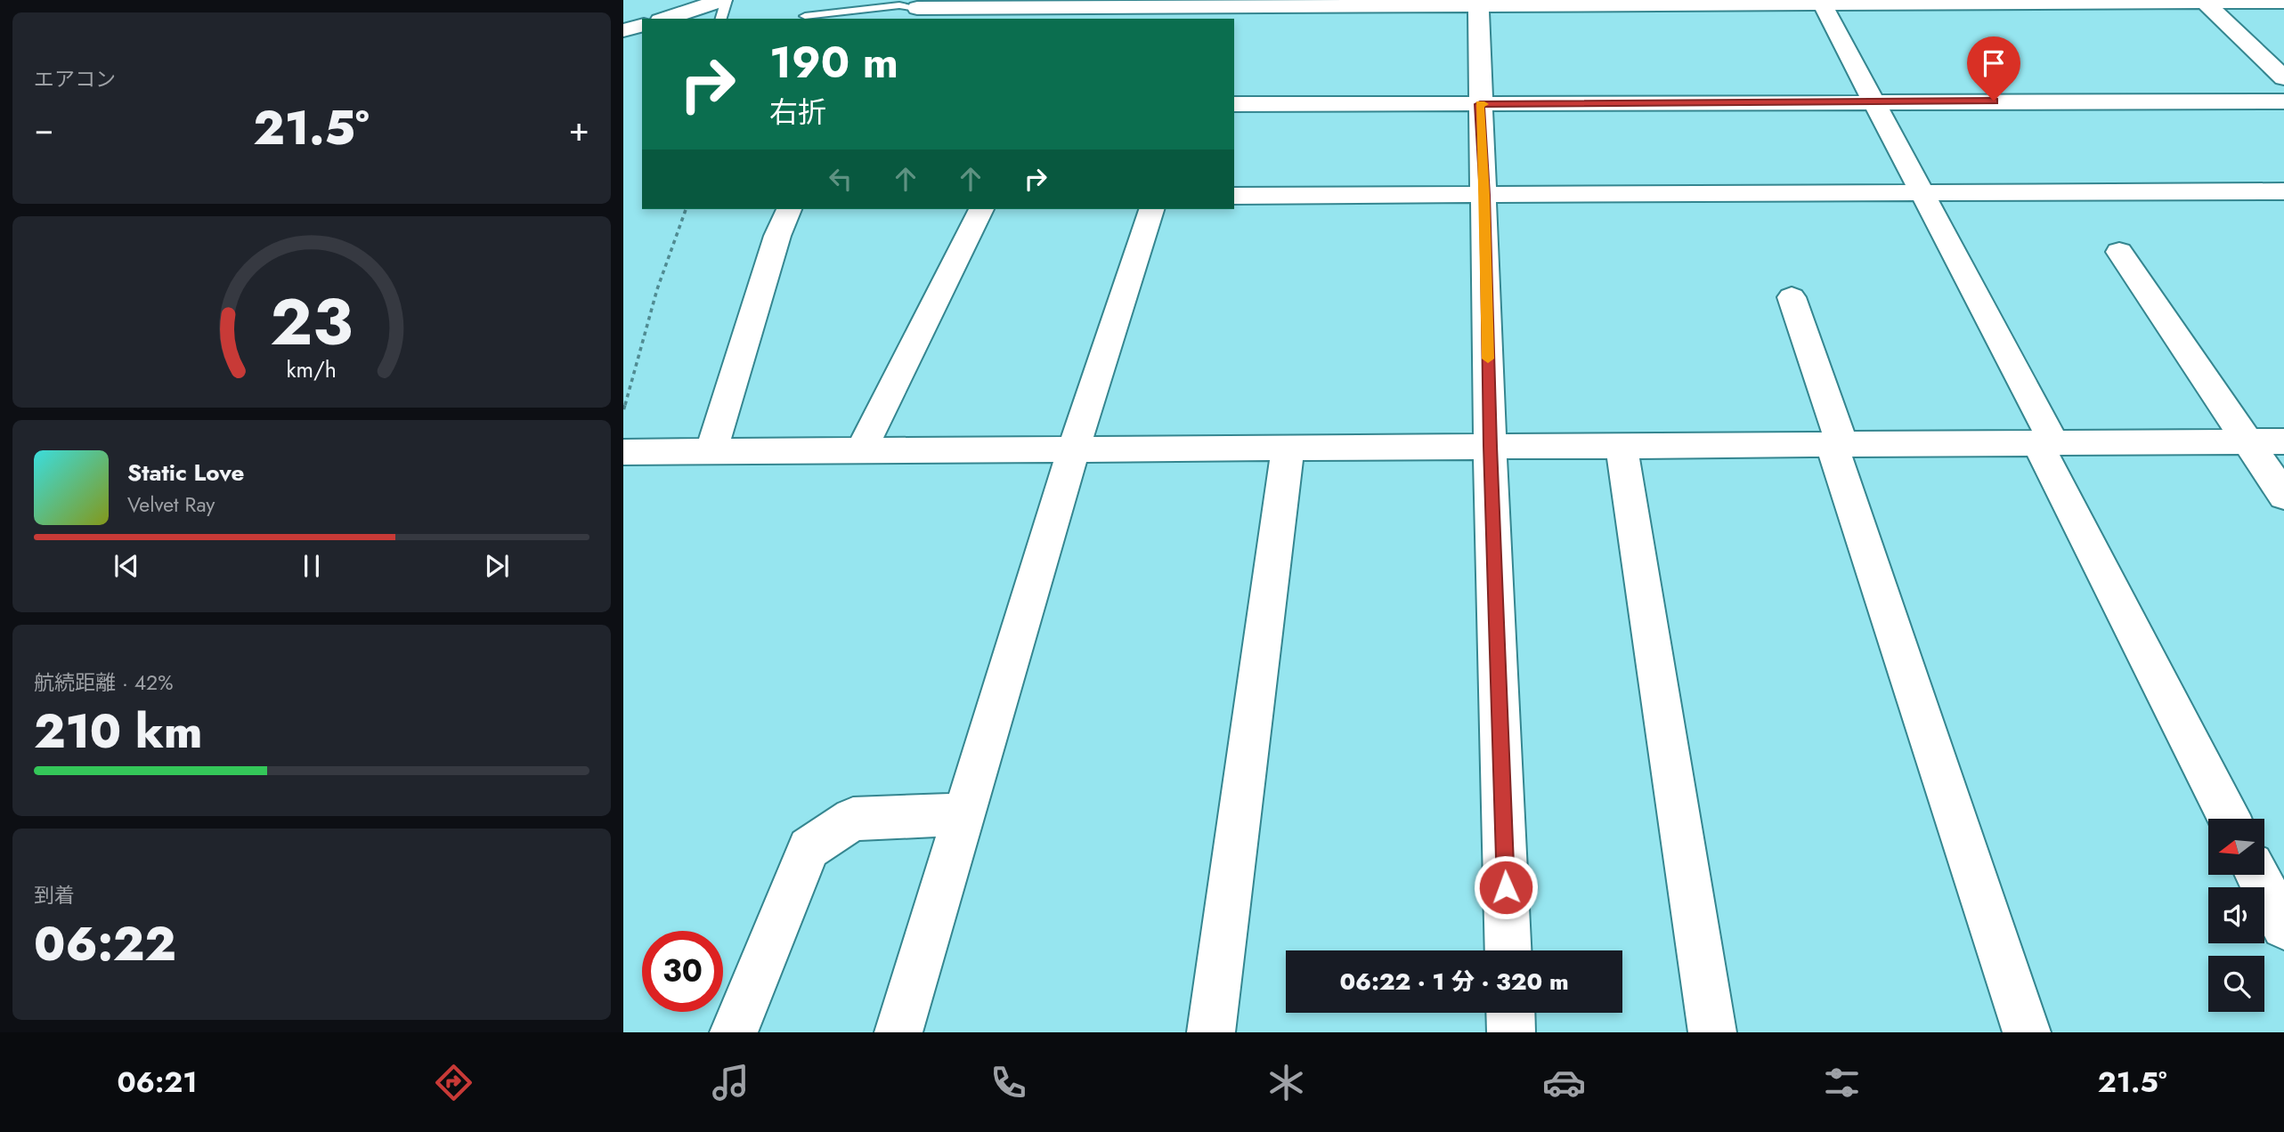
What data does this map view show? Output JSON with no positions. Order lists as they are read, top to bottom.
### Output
{
  "north": "left",
  "page": {
    "tile": [
      "エアコン",
      ["航続距離 · 42%", "210 km"],
      ["到着", "06:22"]
    ],
    "turn": ["190 m", "右折"],
    "heat": ["−", "21.5°", "+"],
    "song": ["Static Love", "Velvet Ray"],
    "limit": "30",
    "trip": "06:22 · 1 分 · 320 m",
    "tabs": ["06:21", "21.5°"],
    "gauge": ["23", "km/h"]
  }
}
